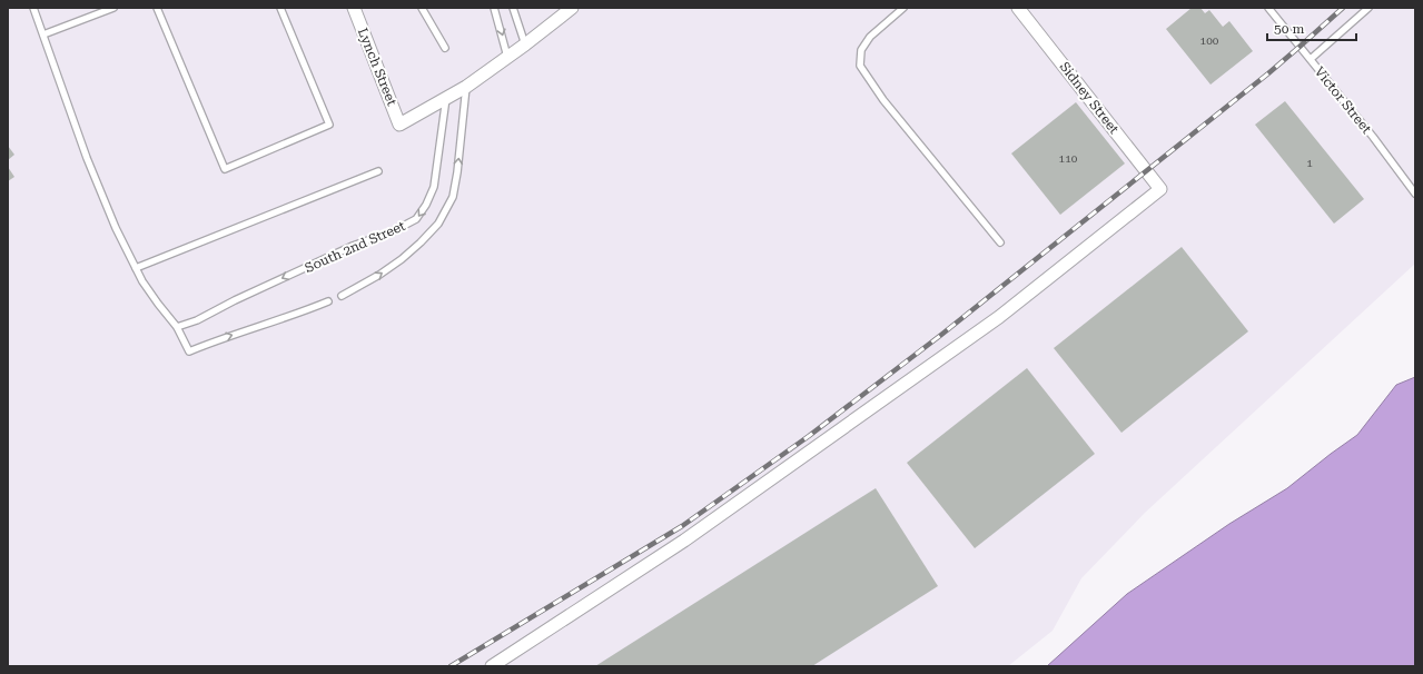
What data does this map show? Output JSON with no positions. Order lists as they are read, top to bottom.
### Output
{
  "streets": {
    "street": ["Lynch Street", "Sidney Street"],
    "lane": ["Victor Street", "South 2nd Street"]
  },
  "crossings": [
    ["Lynch Street", "South 2nd Street"]
  ],
  "house_numbers": ["100", "110", "1"],
  "scale_bar": "50 m"
}
